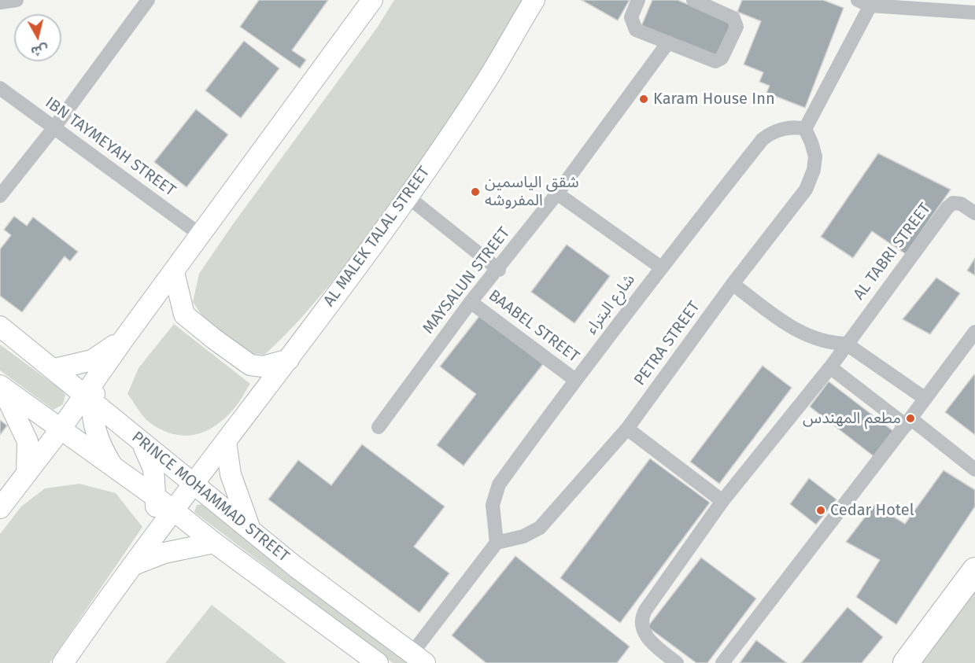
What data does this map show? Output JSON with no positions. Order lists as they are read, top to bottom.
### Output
{
  "streets": {
    "main road": ["AL MALEK TALAL STREET", "PRINCE MOHAMMAD STREET"],
    "street": [
      "IBN TAYMEYAH STREET",
      "AL TABRI STREET",
      "MAYSALUN STREET",
      "شارع البتراء",
      "BAABEL STREET",
      "PETRA STREET"
    ]
  },
  "crossings": [
    ["AL MALEK TALAL STREET", "PRINCE MOHAMMAD STREET"],
    ["MAYSALUN STREET", "BAABEL STREET"],
    ["شارع البتراء", "BAABEL STREET"],
    ["شارع البتراء", "PETRA STREET"]
  ],
  "places": [
    "Karam House Inn",
    "شقق الياسمين المفروشه",
    "مطعم المهندس",
    "Cedar Hotel"
  ],
  "north": "bottom"
}
